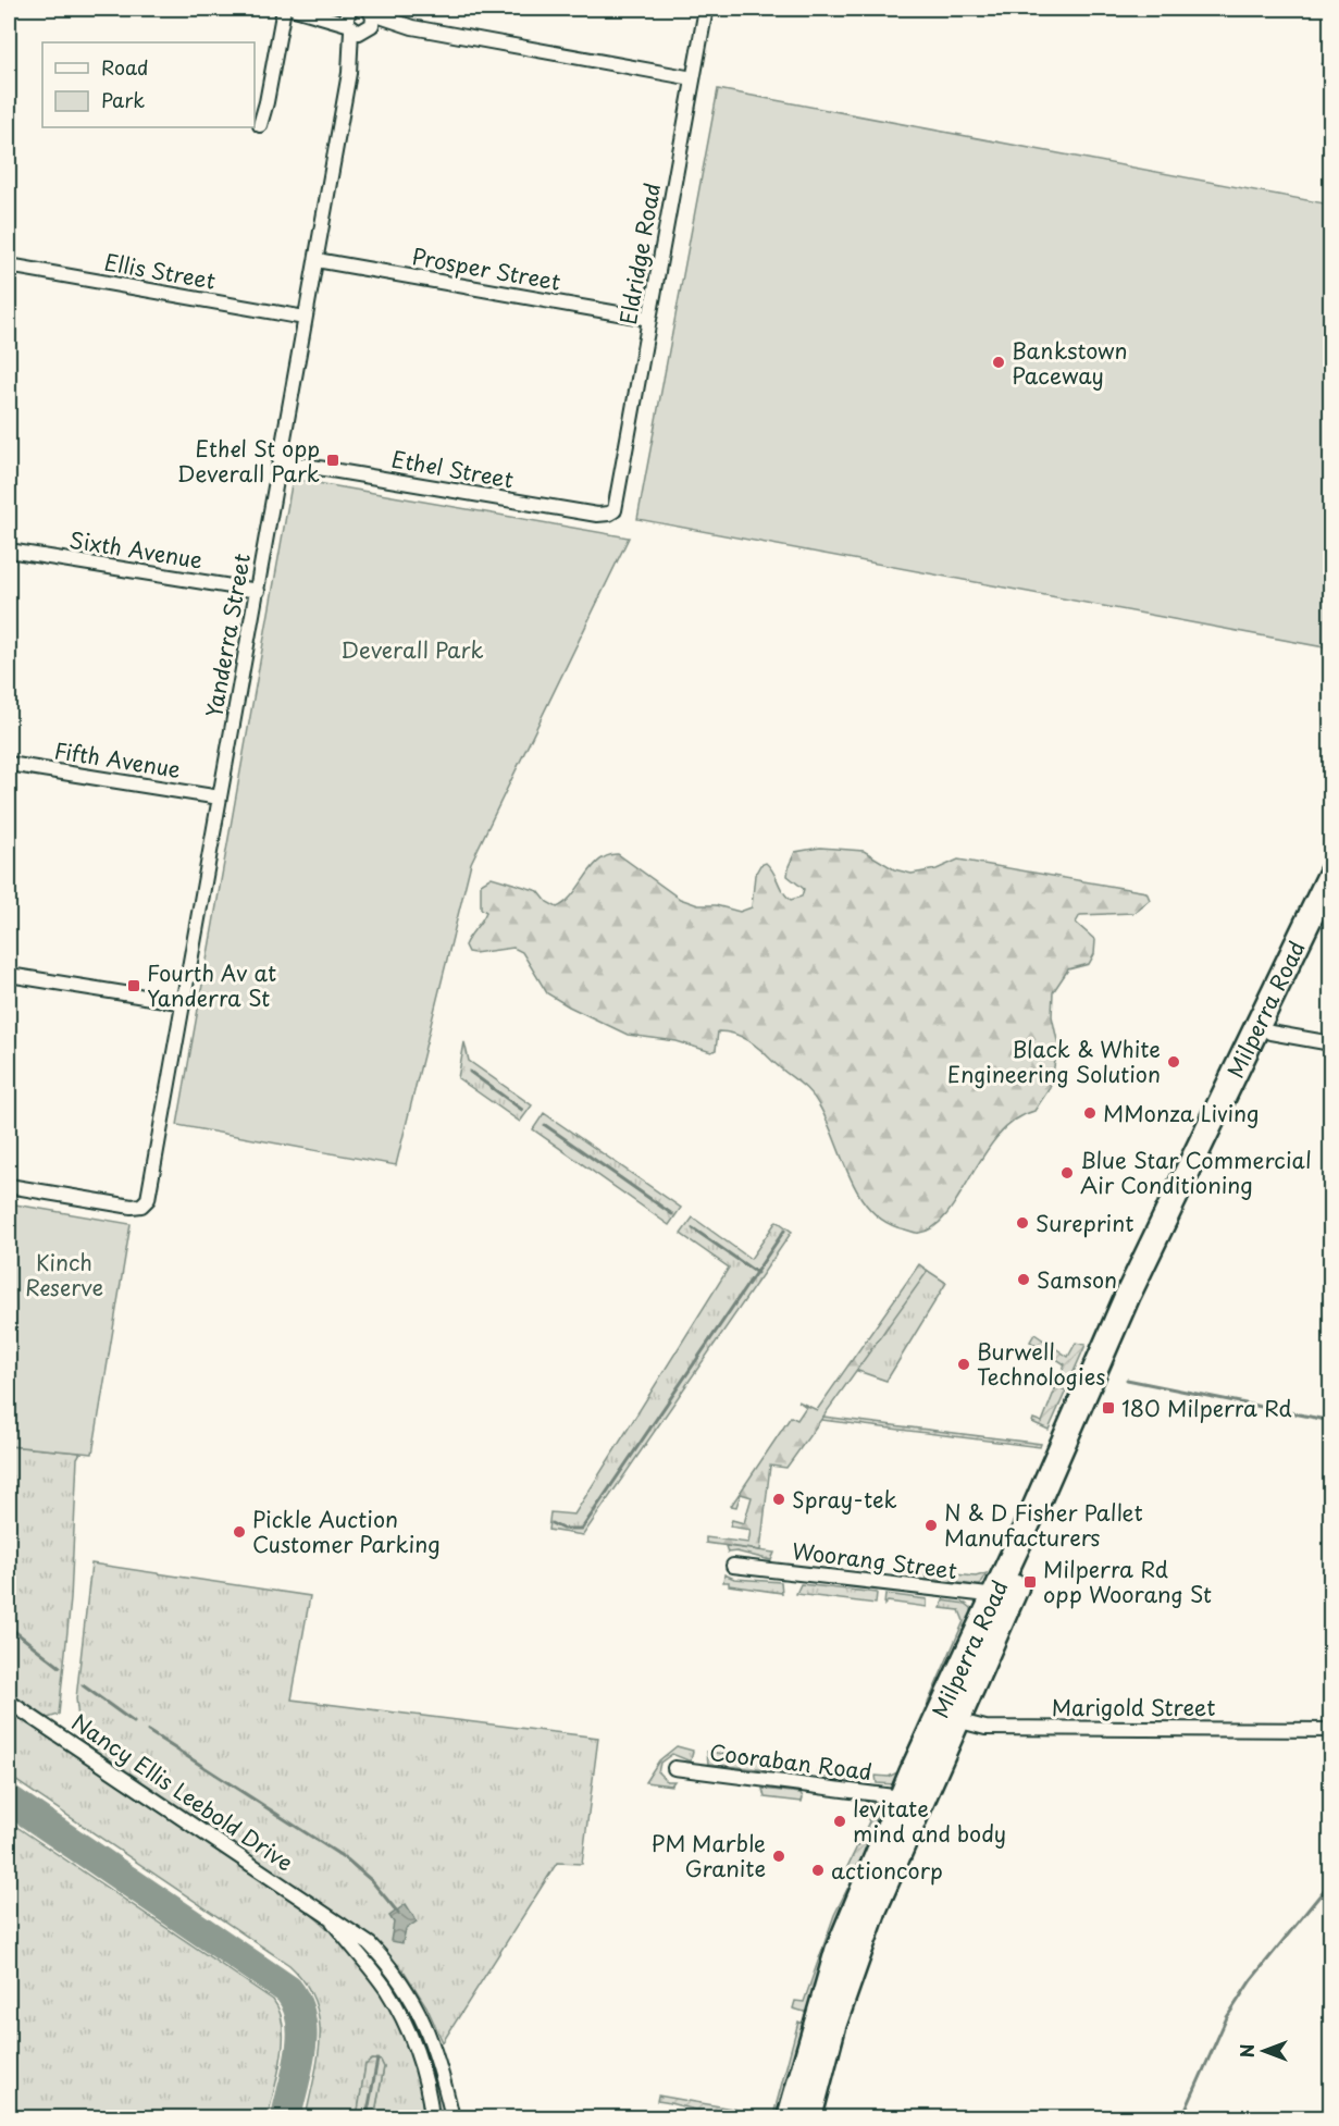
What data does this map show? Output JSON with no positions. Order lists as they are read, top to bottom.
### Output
{
  "streets": {
    "highway": ["Milperra Road"],
    "street": [
      "Eldridge Road",
      "Prosper Street",
      "Ellis Street",
      "Ethel Street",
      "Sixth Avenue",
      "Yanderra Street",
      "Fifth Avenue",
      "Woorang Street",
      "Marigold Street",
      "Cooraban Road",
      "Nancy Ellis Leebold Drive"
    ]
  },
  "crossings": [
    ["Eldridge Road", "Prosper Street"],
    ["Eldridge Road", "Ethel Street"],
    ["Prosper Street", "Yanderra Street"],
    ["Ellis Street", "Yanderra Street"],
    ["Ethel Street", "Yanderra Street"],
    ["Sixth Avenue", "Yanderra Street"],
    ["Yanderra Street", "Fifth Avenue"],
    ["Milperra Road", "Woorang Street"],
    ["Milperra Road", "Marigold Street"],
    ["Milperra Road", "Cooraban Road"]
  ],
  "parks": ["Deverall Park", "Kinch Reserve"],
  "places": {
    "other": [
      "Bankstown Paceway",
      "Black & White Engineering Solution",
      "MMonza Living",
      "Blue Star Commercial Air Conditioning",
      "Sureprint",
      "Samson",
      "Burwell Technologies",
      "Spray-tek",
      "N & D Fisher Pallet Manufacturers",
      "Pickle Auction Customer Parking",
      "levitate mind and body",
      "PM Marble Granite",
      "actioncorp"
    ],
    "transit": [
      "Ethel St opp Deverall Park",
      "Fourth Av at Yanderra St",
      "180 Milperra Rd",
      "Milperra Rd opp Woorang St"
    ]
  },
  "legend": ["Road", "Park"],
  "north": "left"
}
